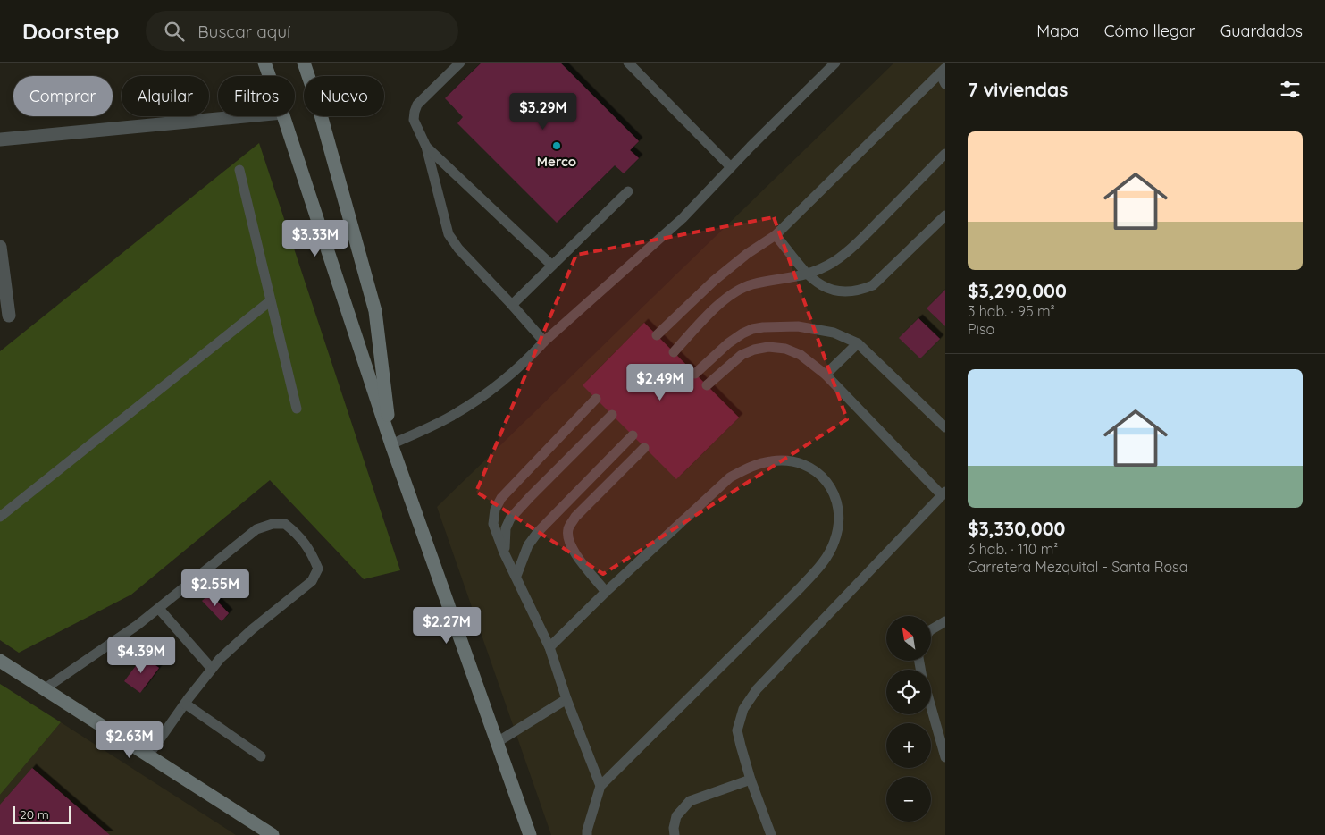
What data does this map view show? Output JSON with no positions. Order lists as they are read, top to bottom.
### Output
{
  "places": ["Merco"],
  "scale_bar": "20 m",
  "north": "top left",
  "page": {
    "header": "Doorstep",
    "search": "Buscar aquí",
    "nav": ["Mapa", "Cómo llegar", "Guardados"],
    "heading": "7 viviendas",
    "chip": [
      "Comprar",
      "Alquilar",
      "Filtros",
      "Nuevo"
    ],
    "price": [
      "$3.29M",
      "$3.33M",
      "$2.49M",
      "$2.55M",
      "$2.27M",
      "$4.39M",
      "$2.63M"
    ],
    "list": [
      {
        "name": "$3,290,000",
        "note": "3 hab. · 95 m² · Piso"
      },
      {
        "name": "$3,330,000",
        "note": "3 hab. · 110 m² · Carretera Mezquital - Santa Rosa"
      }
    ],
    "map_buttons": ["+", "−"],
    "scale": "20 m"
  }
}
